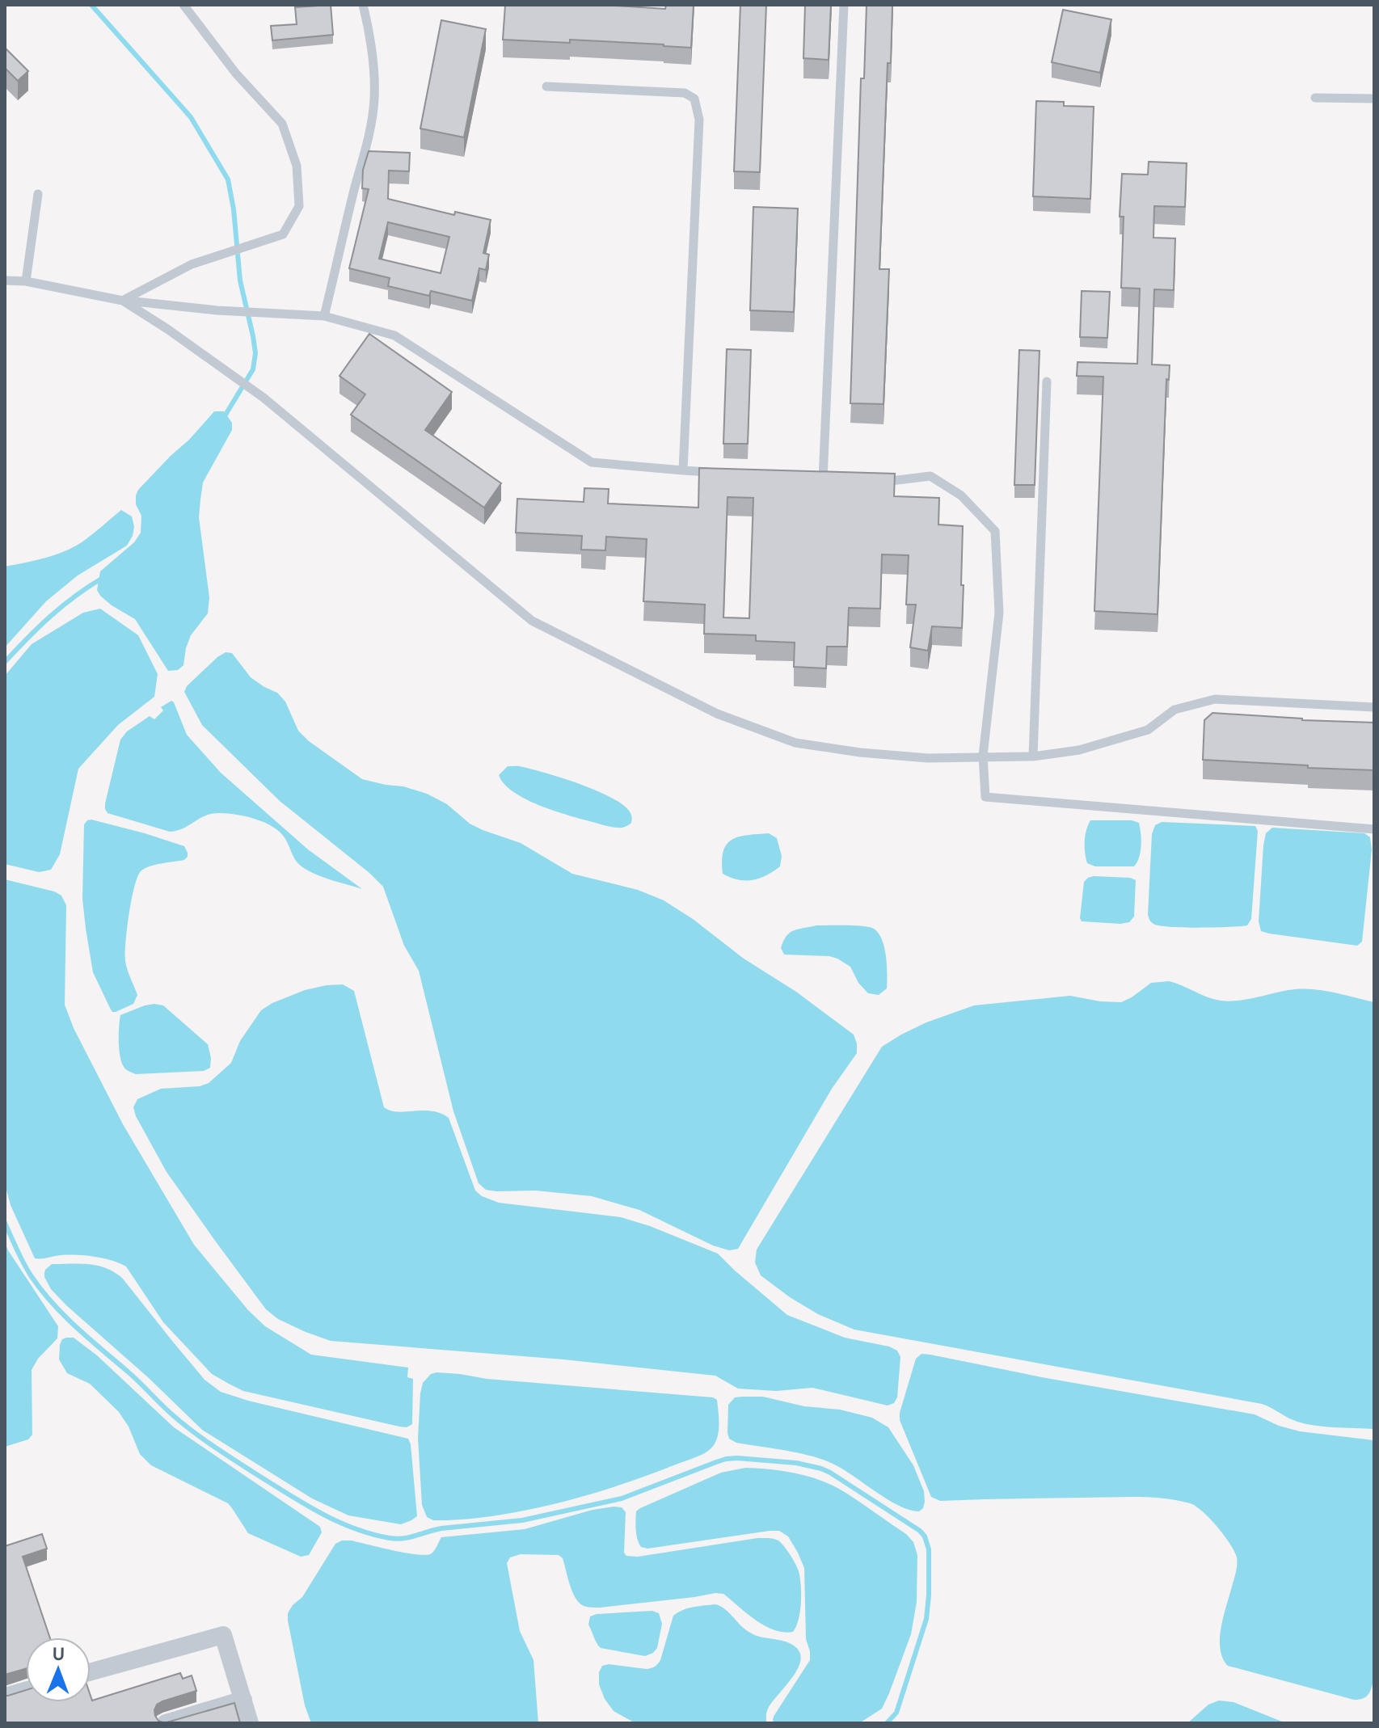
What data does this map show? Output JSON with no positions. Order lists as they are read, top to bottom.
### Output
{
  "north": "top"
}
